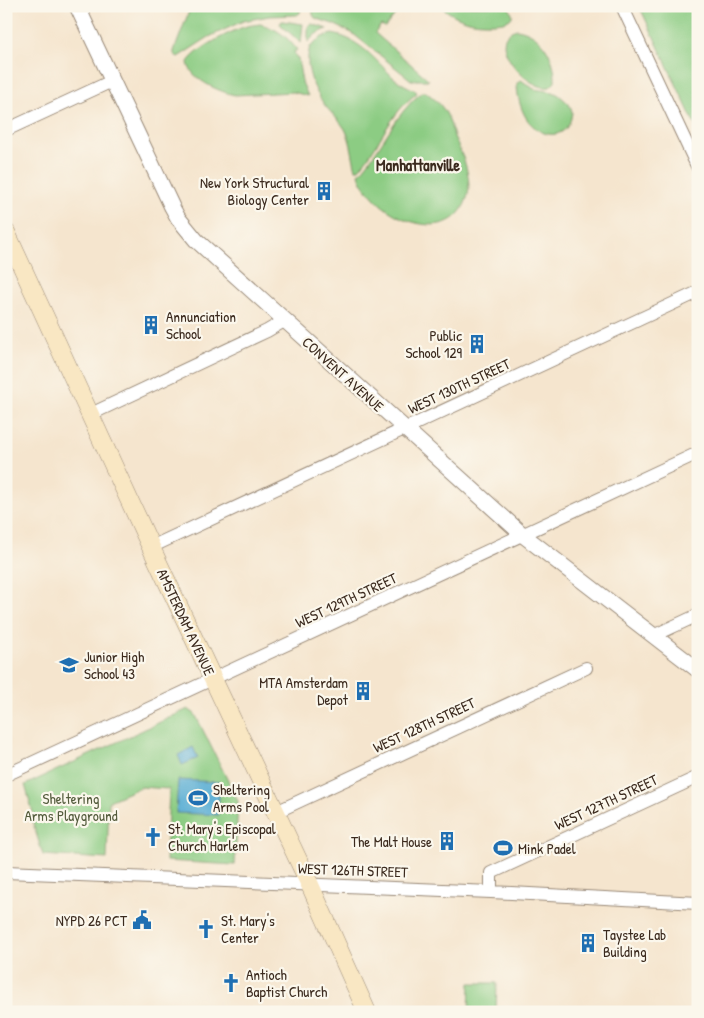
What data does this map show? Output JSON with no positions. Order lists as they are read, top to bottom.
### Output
{
  "streets": {
    "main road": ["AMSTERDAM AVENUE"],
    "street": [
      "CONVENT AVENUE",
      "WEST 130TH STREET",
      "WEST 129TH STREET",
      "WEST 128TH STREET",
      "WEST 127TH STREET",
      "WEST 126TH STREET"
    ]
  },
  "crossings": [
    ["CONVENT AVENUE", "WEST 130TH STREET"],
    ["CONVENT AVENUE", "WEST 129TH STREET"],
    ["WEST 130TH STREET", "AMSTERDAM AVENUE"],
    ["WEST 129TH STREET", "AMSTERDAM AVENUE"],
    ["AMSTERDAM AVENUE", "WEST 128TH STREET"],
    ["AMSTERDAM AVENUE", "WEST 126TH STREET"],
    ["WEST 127TH STREET", "WEST 126TH STREET"]
  ],
  "districts": ["Manhattanville"],
  "parks": ["Sheltering Arms Playground"],
  "places": {
    "building": [
      "New York Structural Biology Center",
      "Annunciation School",
      "Public School 129",
      "MTA Amsterdam Depot",
      "The Malt House",
      "Taystee Lab Building"
    ],
    "school or university": ["Junior High School 43"],
    "sports": ["Sheltering Arms Pool", "Mink Padel"],
    "church": ["St. Mary's Episcopal Church Harlem", "St. Mary's Center", "Antioch Baptist Church"],
    "public building": ["NYPD 26 PCT"]
  }
}
